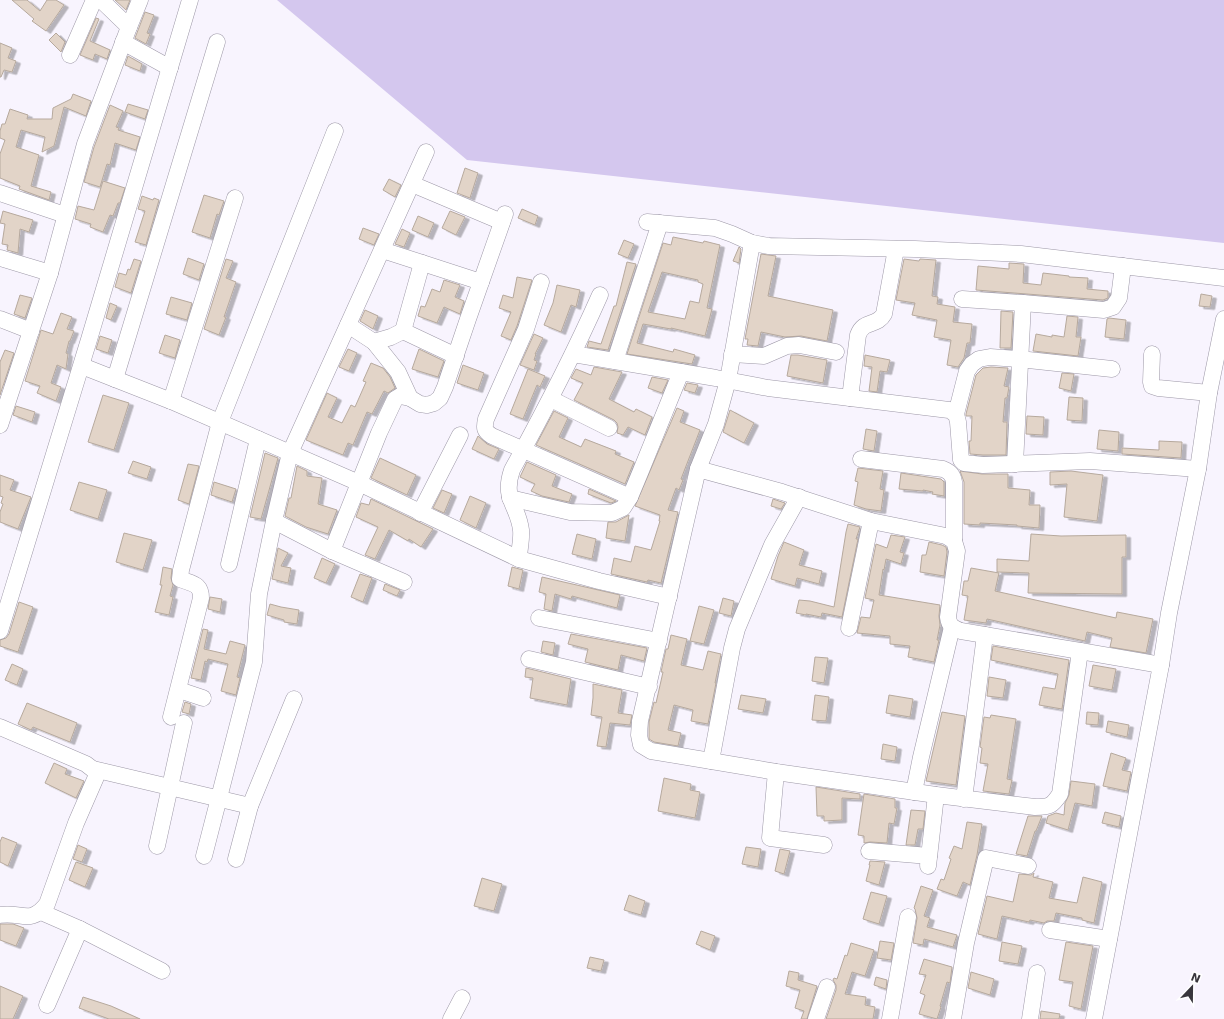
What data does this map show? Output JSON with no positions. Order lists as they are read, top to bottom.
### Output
{
  "north": "top"
}
